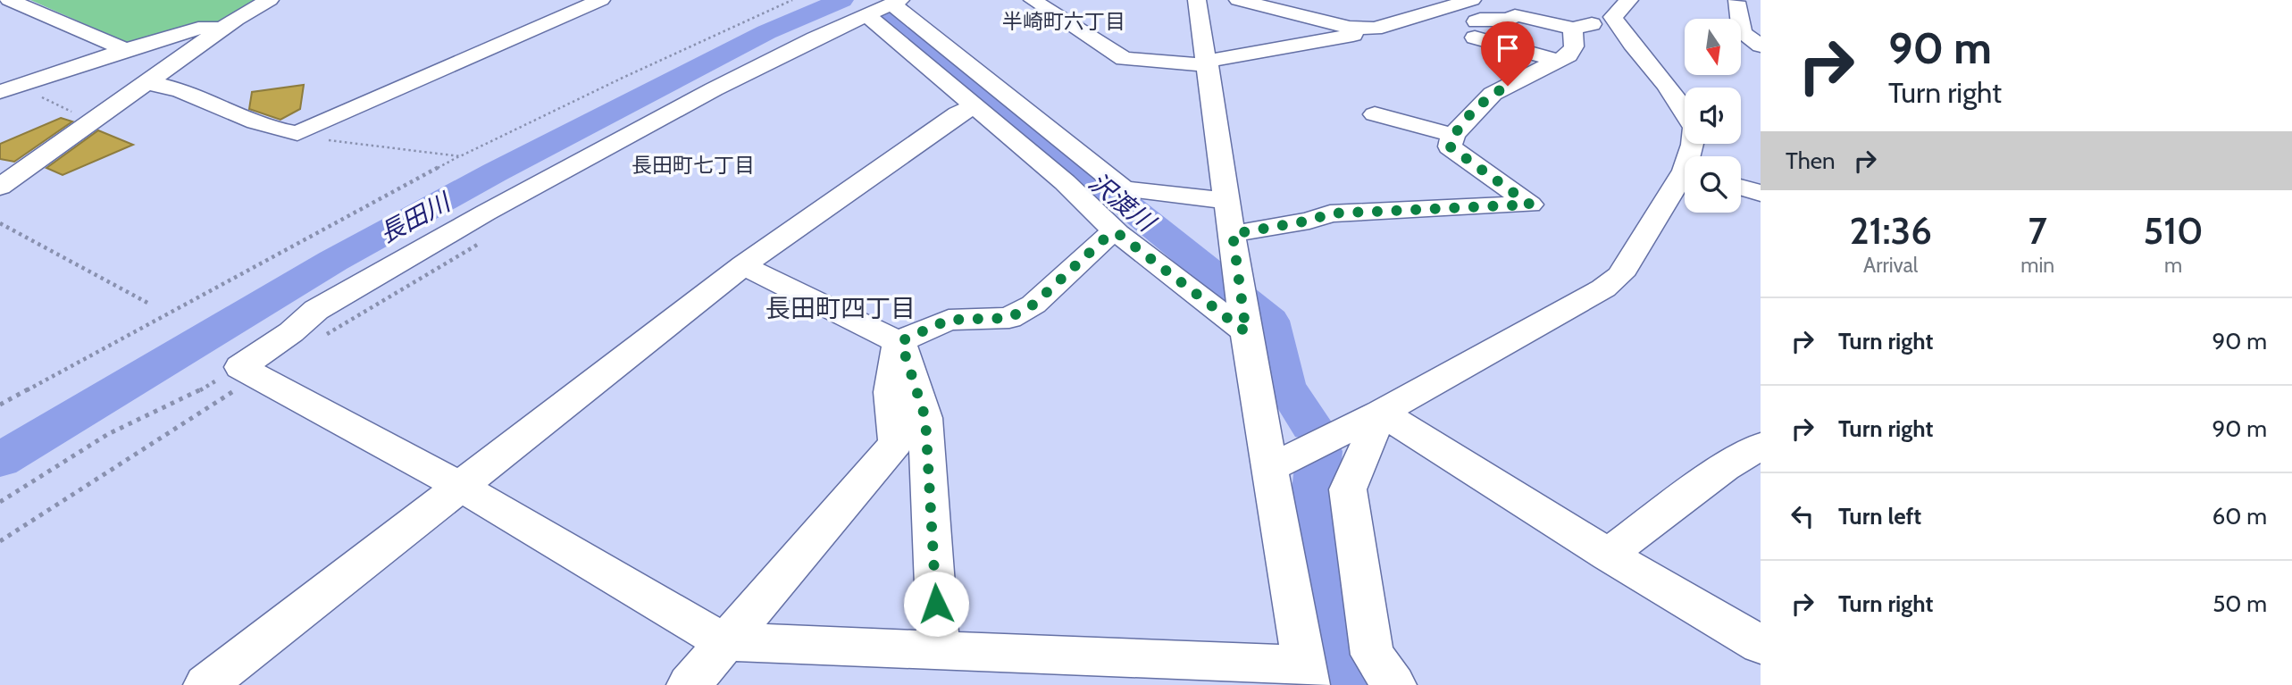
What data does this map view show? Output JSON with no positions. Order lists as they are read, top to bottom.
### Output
{
  "districts": ["半崎町六丁目", "長田町七丁目", "長田町四丁目"],
  "water": ["沢渡川", "長田川"],
  "north": "bottom",
  "page": {
    "turn": ["90 m", "Turn right"],
    "then": "Then",
    "eta": [
      "21:36",
      "Arrival",
      "7",
      "min",
      "510",
      "m"
    ],
    "list": [
      {
        "name": "Turn right",
        "value": "90 m"
      },
      {
        "name": "Turn right",
        "value": "90 m"
      },
      {
        "name": "Turn left",
        "value": "60 m"
      },
      {
        "name": "Turn right",
        "value": "50 m"
      }
    ]
  }
}
